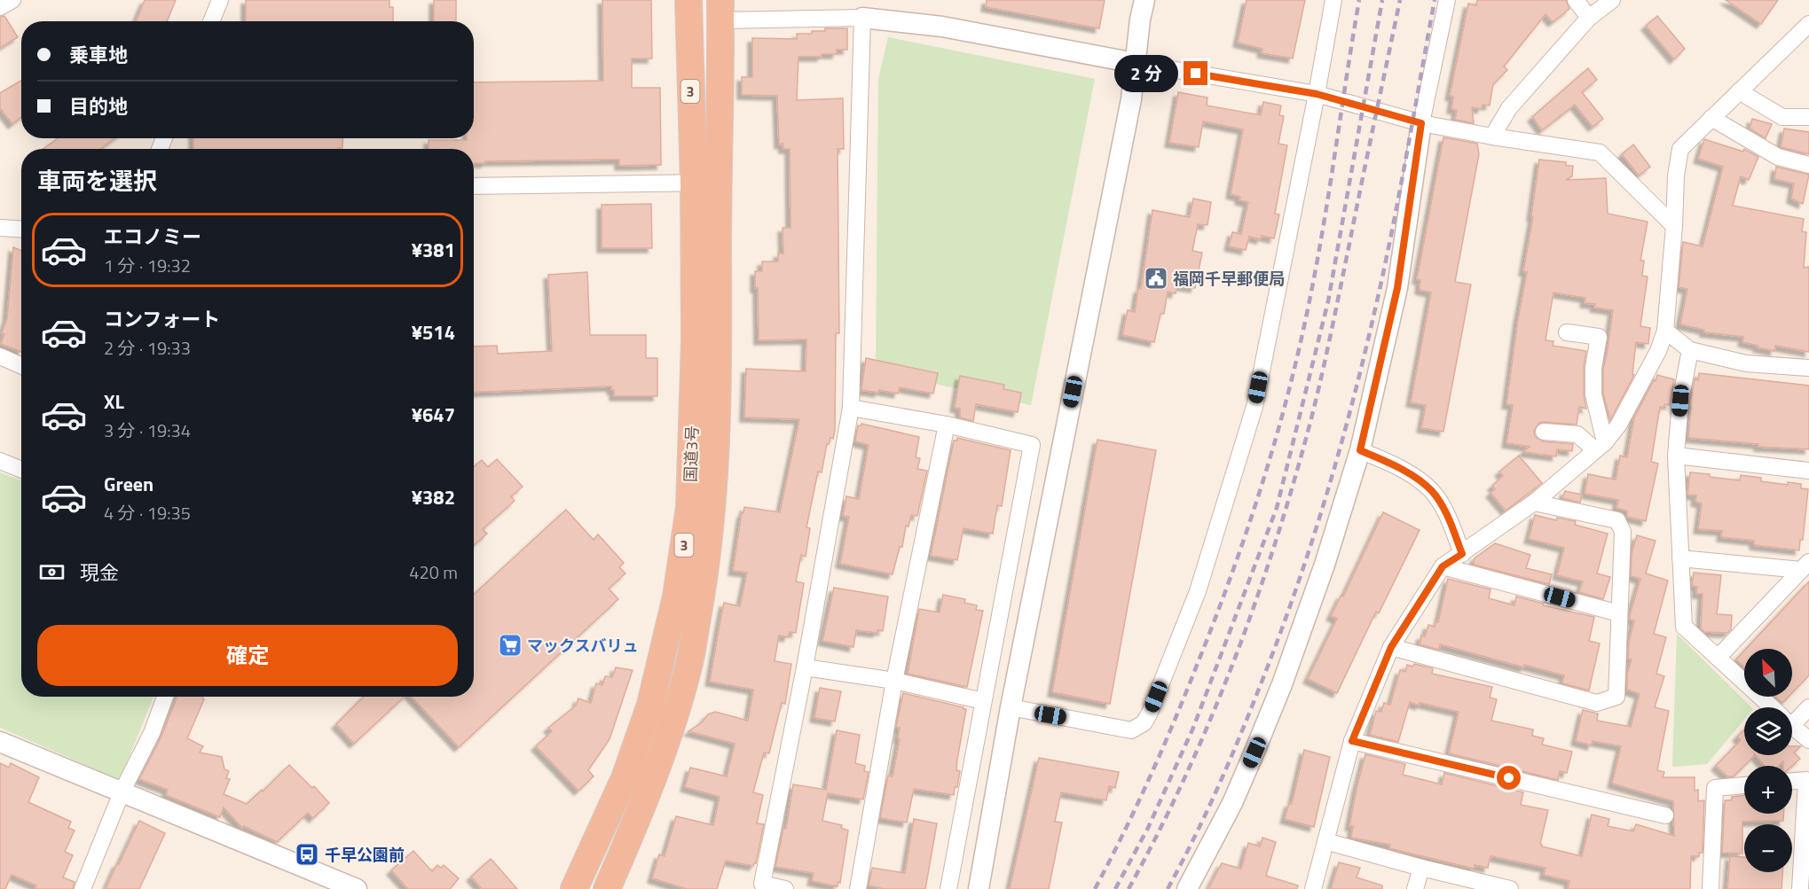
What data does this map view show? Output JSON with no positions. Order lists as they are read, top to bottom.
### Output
{
  "streets": {
    "highway": ["3", "国道3号"]
  },
  "places": {
    "public building": ["福岡千早郵便局"],
    "supermarket": ["マックスバリュ"],
    "bus stop": ["千早公園前"]
  },
  "north": "top left",
  "page": {
    "banner": ["乗車地", "目的地"],
    "bubble": "2 分",
    "heading": "車両を選択",
    "list": [
      {
        "name": "エコノミー",
        "note": "1 分 · 19:32",
        "value": "¥381"
      },
      {
        "name": "コンフォート",
        "note": "2 分 · 19:33",
        "value": "¥514"
      },
      {
        "name": "XL",
        "note": "3 分 · 19:34",
        "value": "¥647"
      },
      {
        "name": "Green",
        "note": "4 分 · 19:35",
        "value": "¥382"
      }
    ],
    "pay": ["現金", "420 m"],
    "buttons": "確定",
    "map_buttons": ["+", "−"]
  }
}
